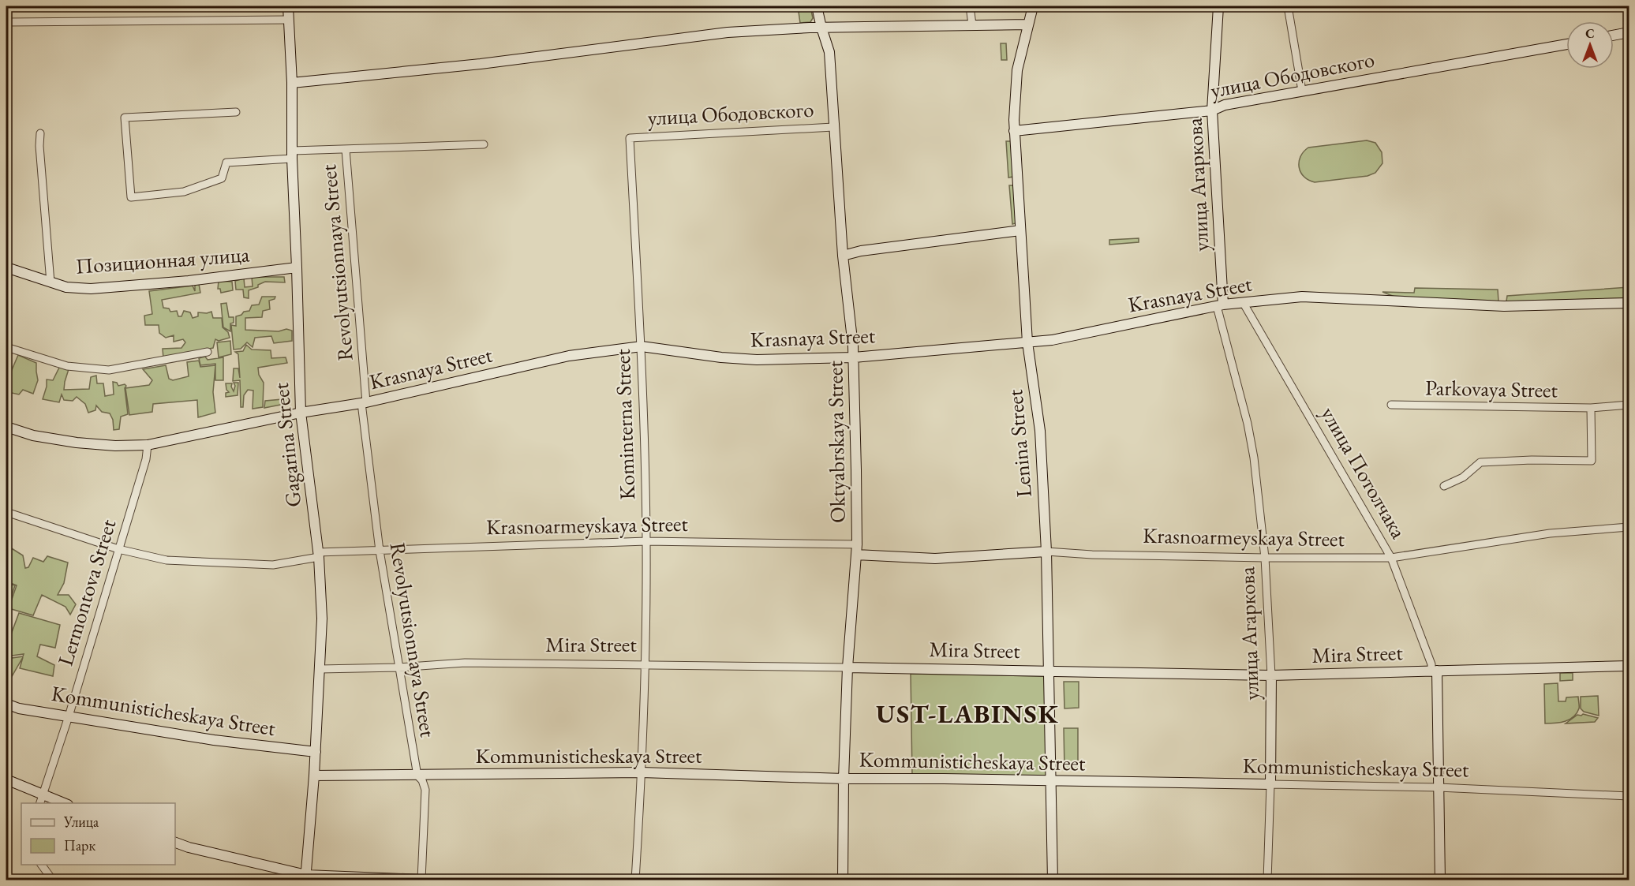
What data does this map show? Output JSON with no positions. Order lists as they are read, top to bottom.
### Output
{
  "streets": {
    "street": [
      "улица Ободовского",
      "улица Агаркова",
      "Позиционная улица",
      "Revolyutsionnaya Street",
      "Krasnaya Street",
      "Parkovaya Street",
      "Kominterna Street",
      "Oktyabrskaya Street",
      "Lenina Street",
      "Gagarina Street",
      "улица Потолчака",
      "Krasnoarmeyskaya Street",
      "Lermontova Street",
      "Mira Street",
      "Kommunisticheskaya Street"
    ]
  },
  "crossings": [
    ["улица Ободовского", "улица Агаркова"],
    ["улица Ободовского", "Kominterna Street"],
    ["улица Ободовского", "Oktyabrskaya Street"],
    ["улица Ободовского", "Lenina Street"],
    ["улица Агаркова", "Krasnaya Street"],
    ["улица Агаркова", "Krasnoarmeyskaya Street"],
    ["улица Агаркова", "Mira Street"],
    ["улица Агаркова", "Kommunisticheskaya Street"],
    ["Позиционная улица", "Gagarina Street"],
    ["Revolyutsionnaya Street", "Krasnaya Street"],
    ["Revolyutsionnaya Street", "Krasnoarmeyskaya Street"],
    ["Revolyutsionnaya Street", "Mira Street"],
    ["Revolyutsionnaya Street", "Kommunisticheskaya Street"],
    ["Krasnaya Street", "Kominterna Street"],
    ["Krasnaya Street", "Oktyabrskaya Street"],
    ["Krasnaya Street", "Lenina Street"],
    ["Krasnaya Street", "Gagarina Street"],
    ["Krasnaya Street", "улица Потолчака"],
    ["Krasnaya Street", "Lermontova Street"],
    ["Kominterna Street", "Krasnoarmeyskaya Street"],
    ["Kominterna Street", "Mira Street"],
    ["Kominterna Street", "Kommunisticheskaya Street"],
    ["Oktyabrskaya Street", "Krasnoarmeyskaya Street"],
    ["Oktyabrskaya Street", "Mira Street"],
    ["Oktyabrskaya Street", "Kommunisticheskaya Street"],
    ["Lenina Street", "Krasnoarmeyskaya Street"],
    ["Lenina Street", "Mira Street"],
    ["Lenina Street", "Kommunisticheskaya Street"],
    ["Gagarina Street", "Krasnoarmeyskaya Street"],
    ["Gagarina Street", "Mira Street"],
    ["Gagarina Street", "Kommunisticheskaya Street"],
    ["улица Потолчака", "Krasnoarmeyskaya Street"],
    ["улица Потолчака", "Mira Street"],
    ["улица Потолчака", "Kommunisticheskaya Street"],
    ["Krasnoarmeyskaya Street", "Lermontova Street"],
    ["Lermontova Street", "Kommunisticheskaya Street"]
  ],
  "districts": ["UST-LABINSK"],
  "legend": ["Улица", "Парк"],
  "north": "top"
}
